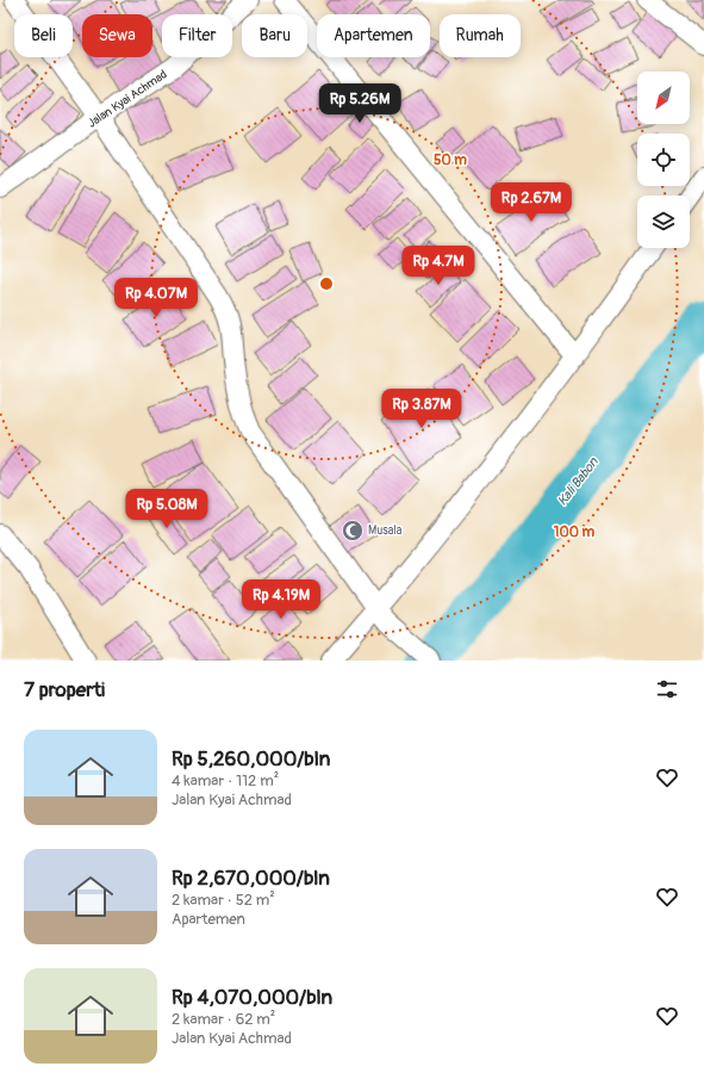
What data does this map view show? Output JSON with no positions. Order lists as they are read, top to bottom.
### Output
{
  "streets": {
    "street": ["Jalan Kyai Achmad"]
  },
  "water": ["Kali Babon"],
  "places": {
    "mosque": ["Musala"]
  },
  "north": "bottom left",
  "page": {
    "chip": [
      "Beli",
      "Sewa",
      "Filter",
      "Baru",
      "Apartemen",
      "Rumah"
    ],
    "price": [
      "Rp 5.26M",
      "Rp 2.67M",
      "Rp 4.7M",
      "Rp 4.07M",
      "Rp 3.87M",
      "Rp 5.08M",
      "Rp 4.19M"
    ],
    "heading": "7 properti",
    "list": [
      {
        "name": "Rp 5,260,000/bln",
        "note": "4 kamar · 112 m² · Jalan Kyai Achmad"
      },
      {
        "name": "Rp 2,670,000/bln",
        "note": "2 kamar · 52 m² · Apartemen"
      },
      {
        "name": "Rp 4,070,000/bln",
        "note": "2 kamar · 62 m² · Jalan Kyai Achmad"
      }
    ]
  },
  "rings": ["50 m", "100 m"]
}
